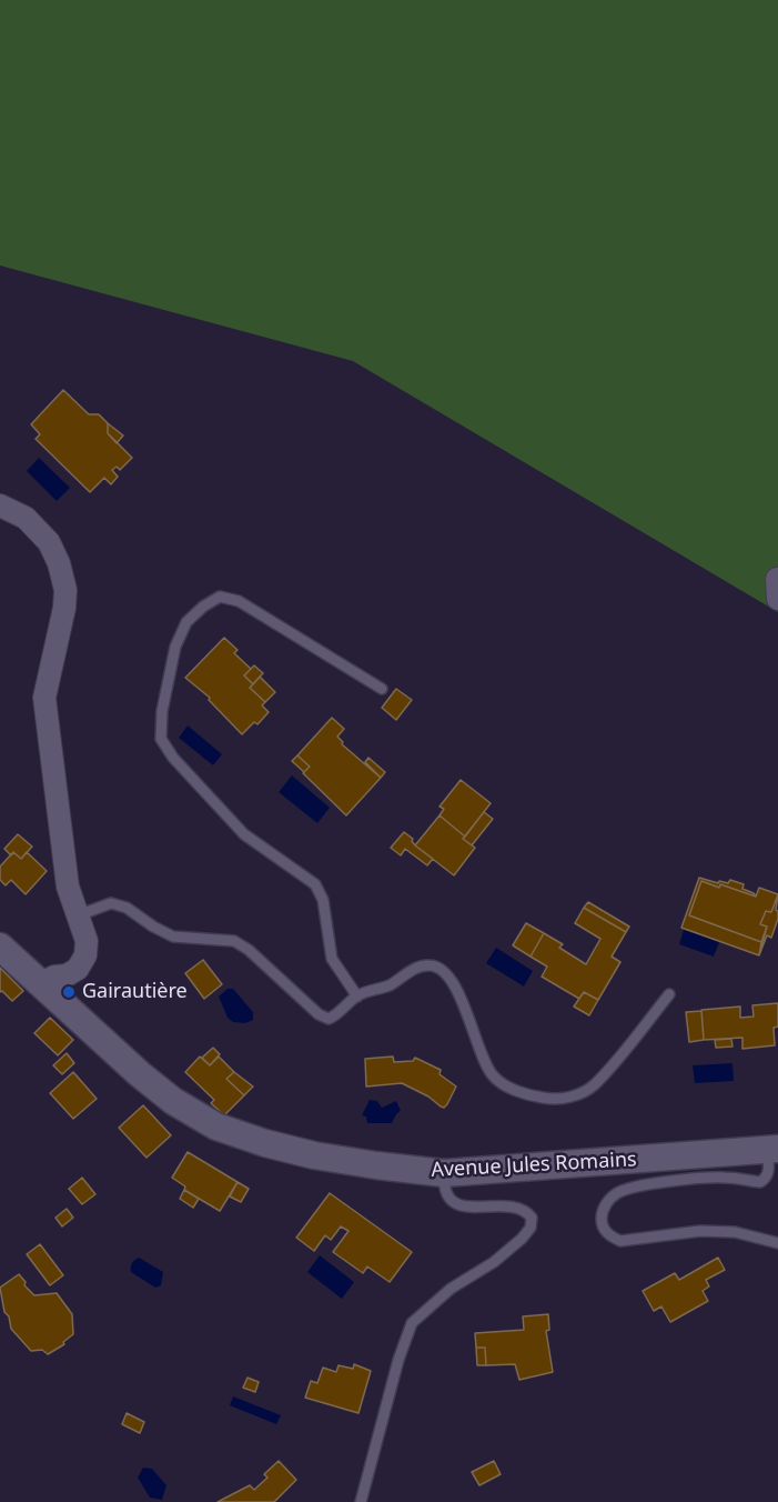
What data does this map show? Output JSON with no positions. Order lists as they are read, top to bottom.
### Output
{
  "streets": {
    "street": ["Avenue Jules Romains"]
  },
  "places": ["Gairautière"]
}
